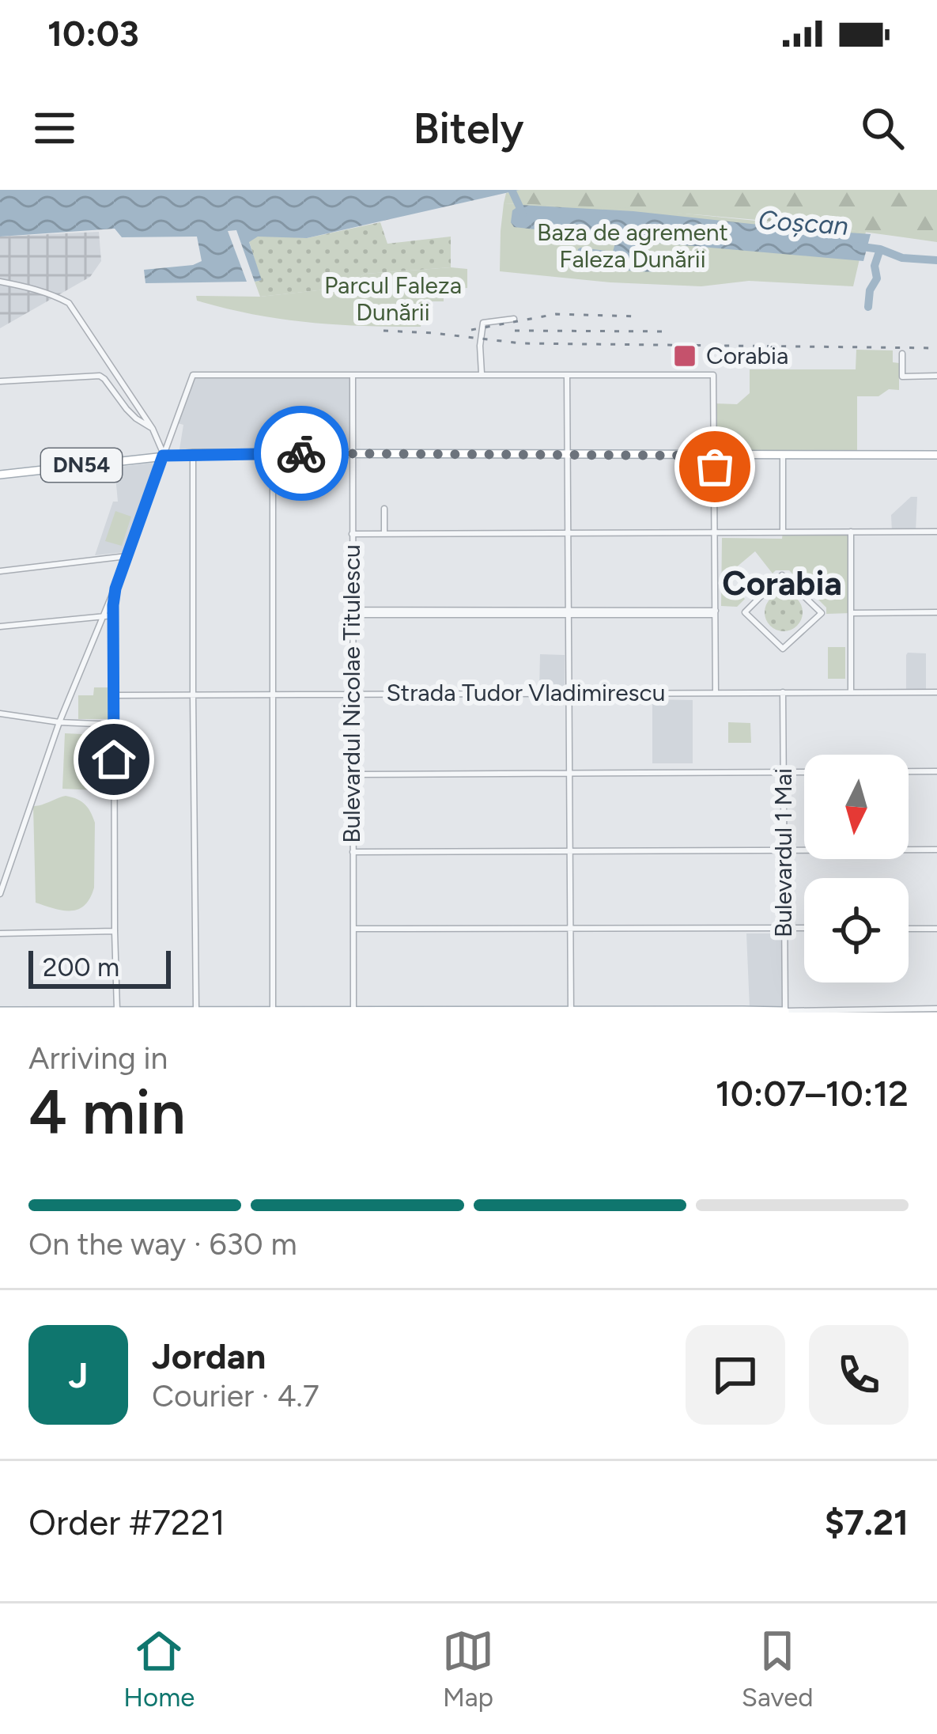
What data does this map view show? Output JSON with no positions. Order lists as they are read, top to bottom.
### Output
{
  "streets": {
    "main road": ["DN54"],
    "street": ["Strada Tudor Vladimirescu", "Bulevardul Nicolae Titulescu", "Bulevardul 1 Mai"]
  },
  "crossings": [
    ["DN54", "Bulevardul Nicolae Titulescu"],
    ["Strada Tudor Vladimirescu", "Bulevardul Nicolae Titulescu"],
    ["Strada Tudor Vladimirescu", "Bulevardul 1 Mai"]
  ],
  "districts": ["Corabia"],
  "water": ["Coșcan"],
  "parks": ["Baza de agrement Faleza Dunării", "Parcul Faleza Dunării"],
  "places": {
    "transit": ["Corabia"]
  },
  "scale_bar": "200 m",
  "north": "bottom",
  "page": {
    "status": "10:03",
    "header": "Bitely",
    "scale": "200 m",
    "heading": ["4 min", "Arriving in", "10:07–10:12"],
    "panel": [
      "Jordan",
      "Courier · 4.7",
      "Order #7221",
      "$7.21"
    ],
    "bar": "On the way · 630 m",
    "round": "J",
    "tabs": ["Home", "Map", "Saved"]
  }
}
